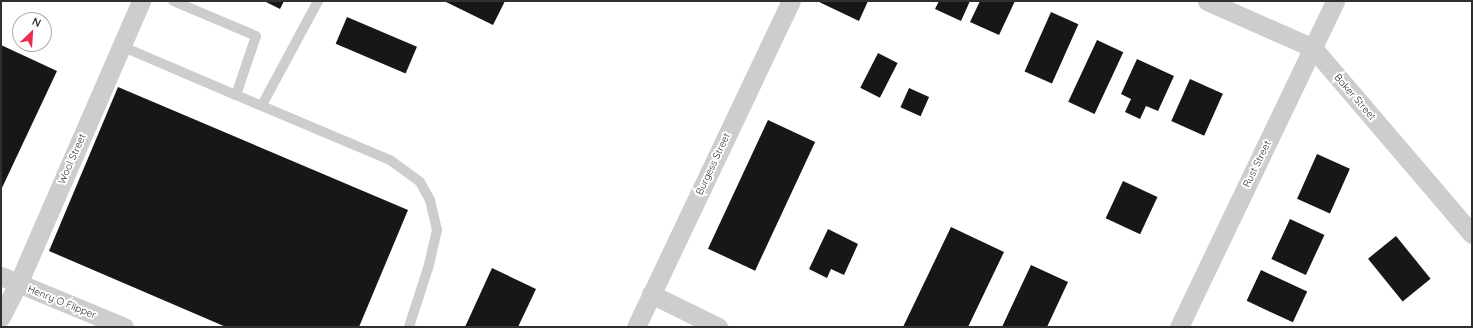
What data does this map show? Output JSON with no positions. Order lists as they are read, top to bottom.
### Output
{
  "streets": {
    "street": [
      "Baker Street",
      "Wool Street",
      "Burgess Street",
      "Rust Street",
      "Henry O Flipper"
    ]
  },
  "crossings": [
    ["Baker Street", "Rust Street"],
    ["Wool Street", "Henry O Flipper"]
  ],
  "north": "top right"
}
